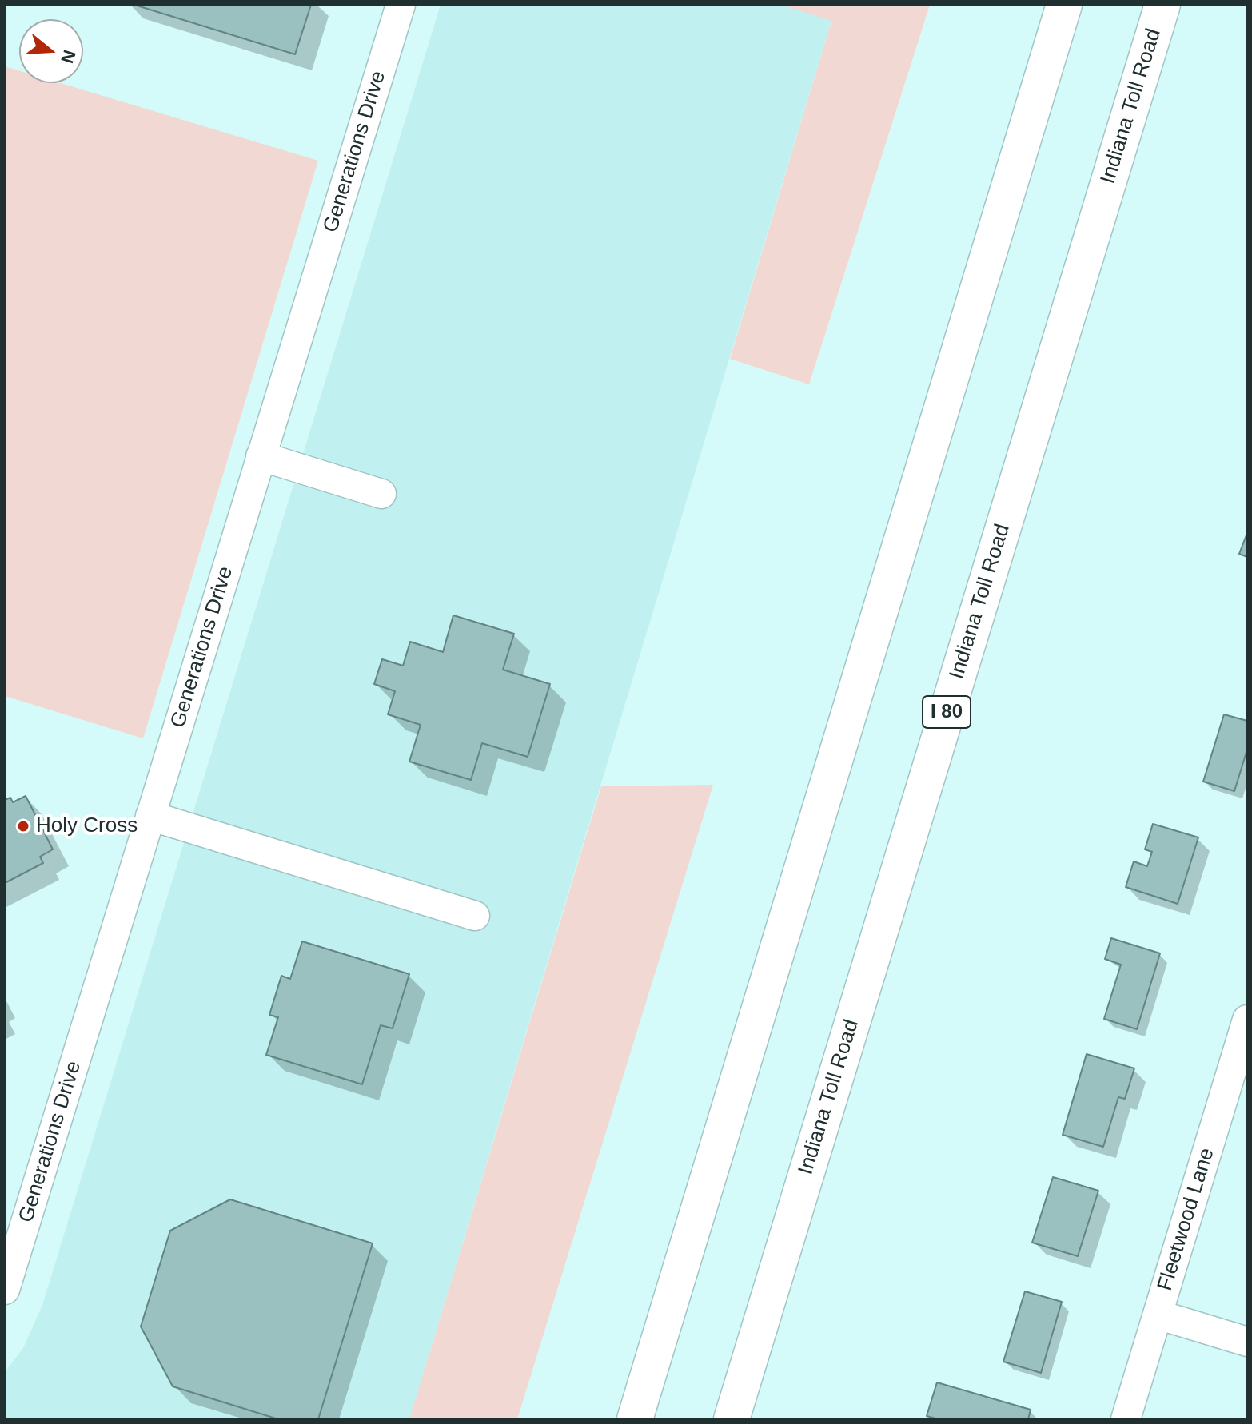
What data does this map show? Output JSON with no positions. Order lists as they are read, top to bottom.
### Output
{
  "streets": {
    "highway": ["Indiana Toll Road", "I 80"],
    "street": ["Generations Drive", "Fleetwood Lane"]
  },
  "places": ["Holy Cross"],
  "north": "right"
}
